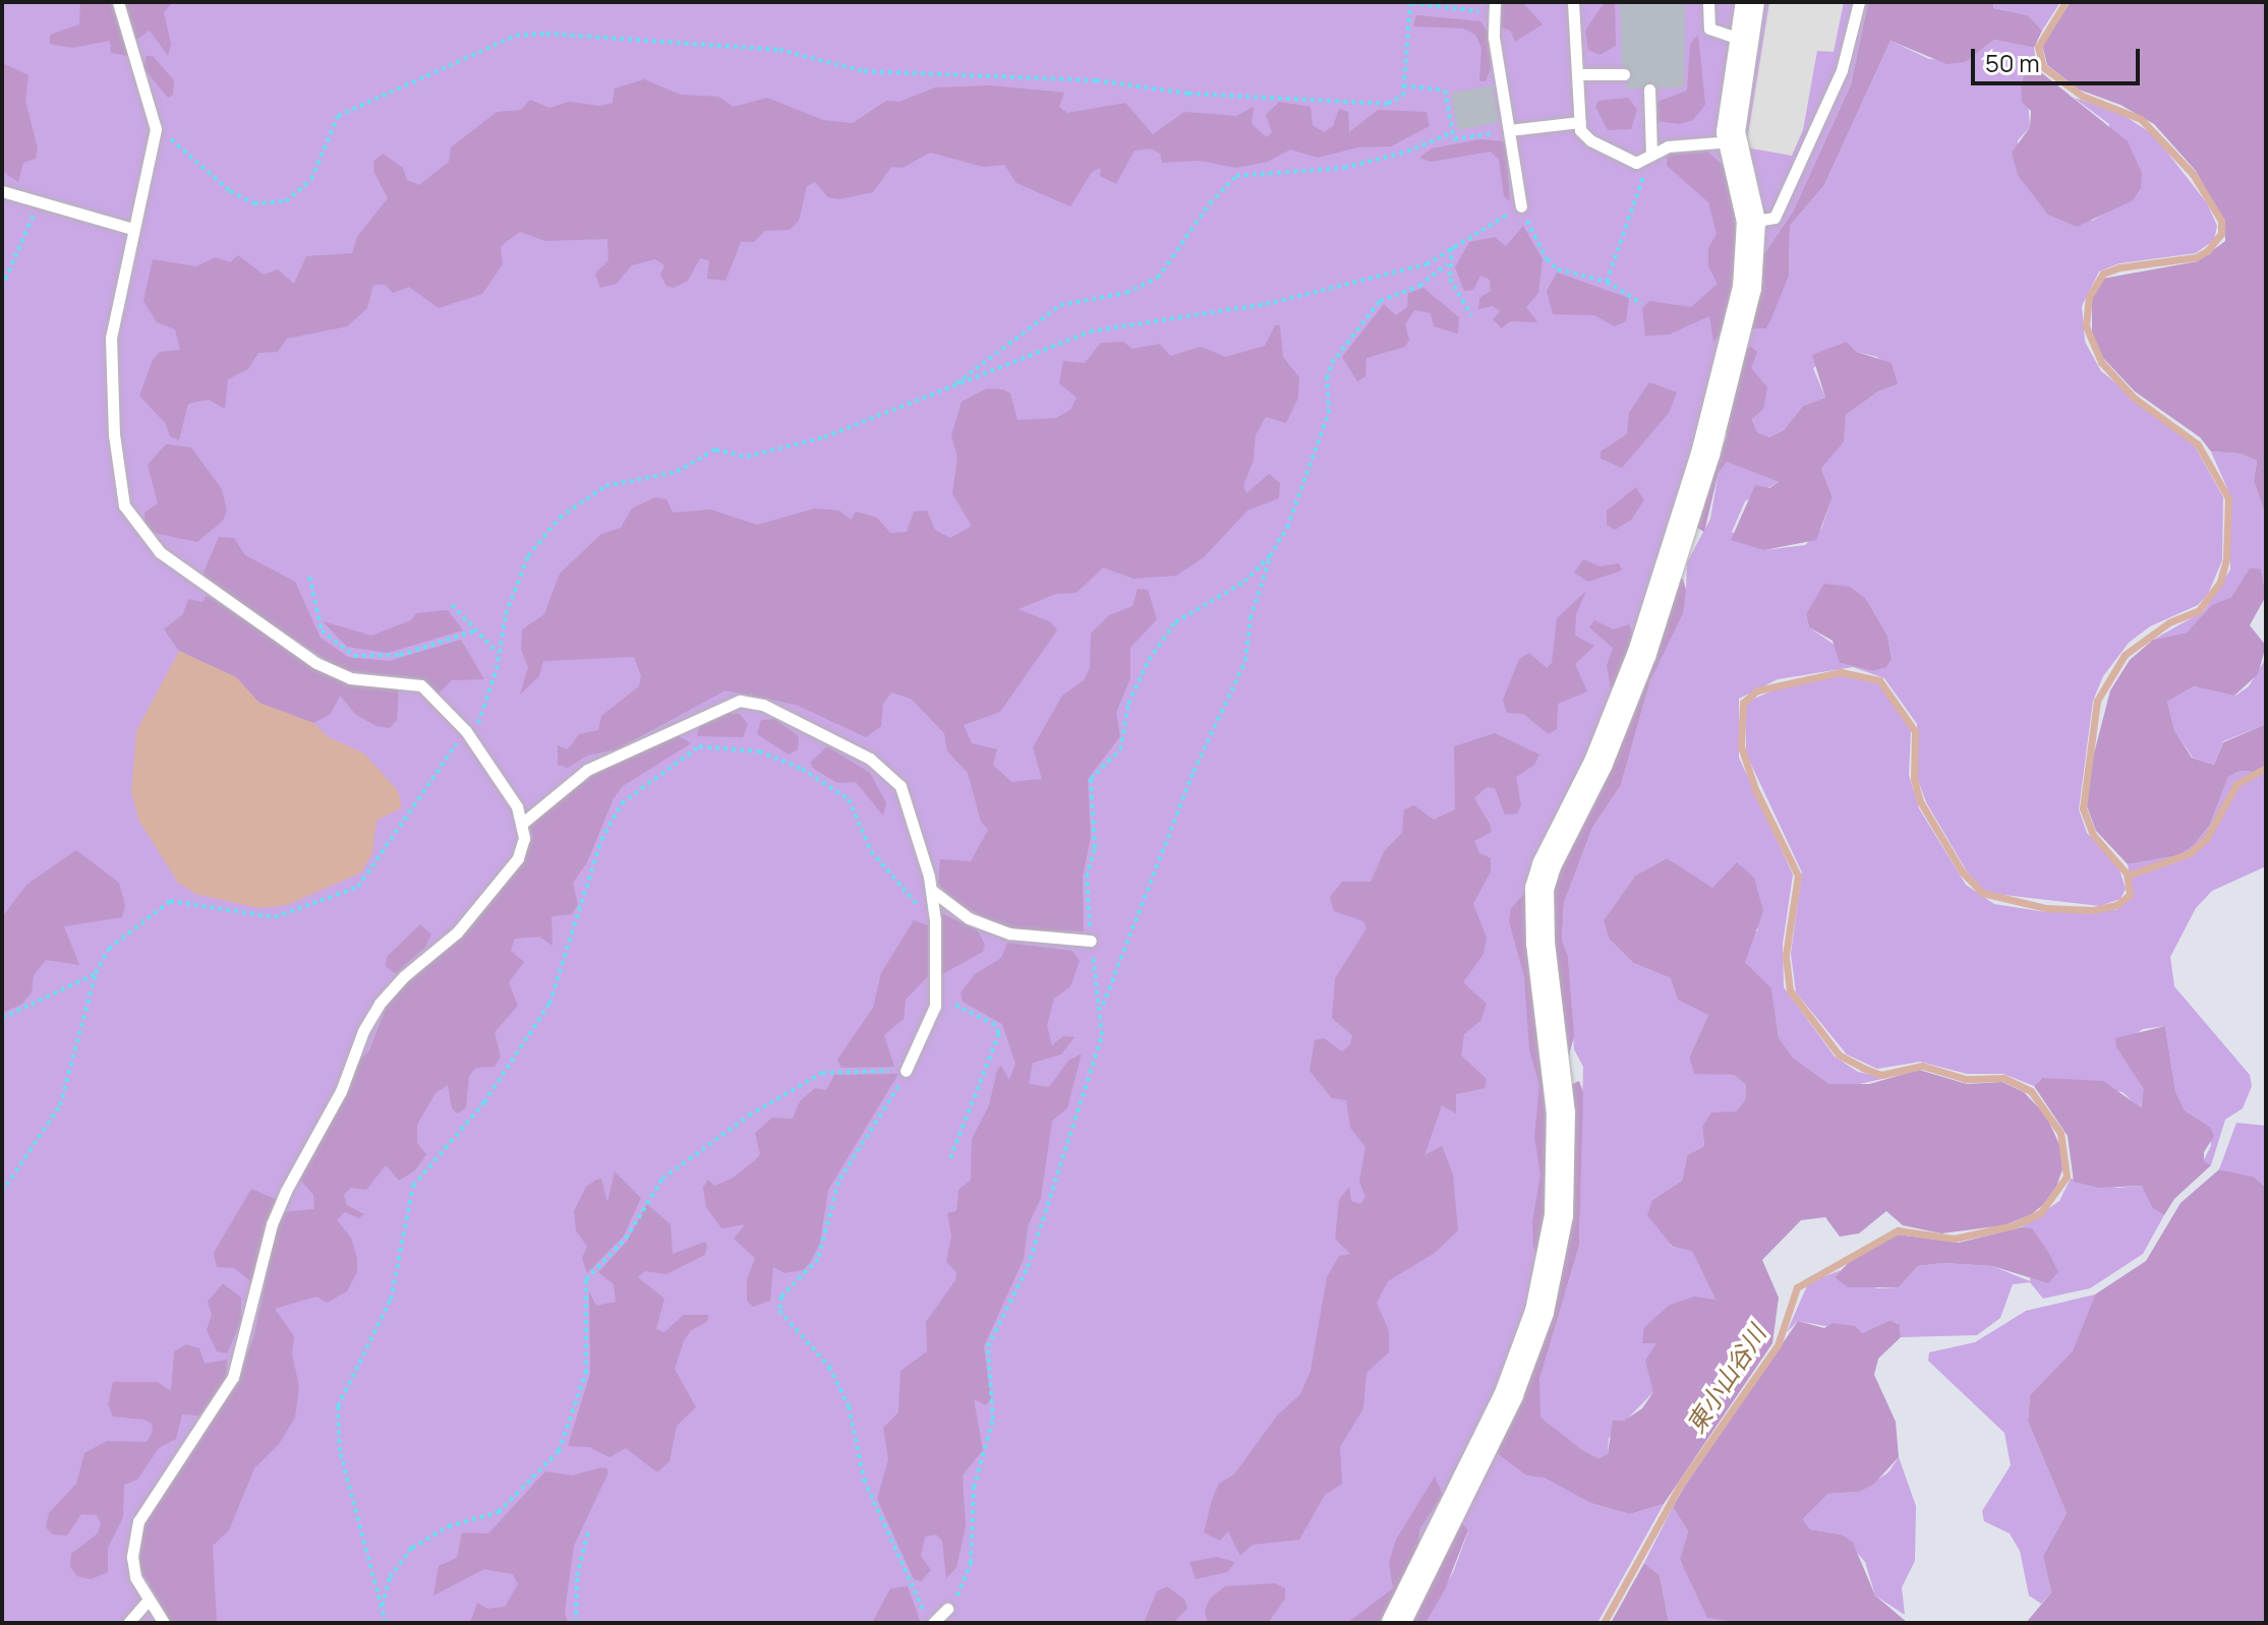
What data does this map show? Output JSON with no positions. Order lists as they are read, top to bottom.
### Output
{
  "water": ["東小山谷川"],
  "scale_bar": "50 m"
}
